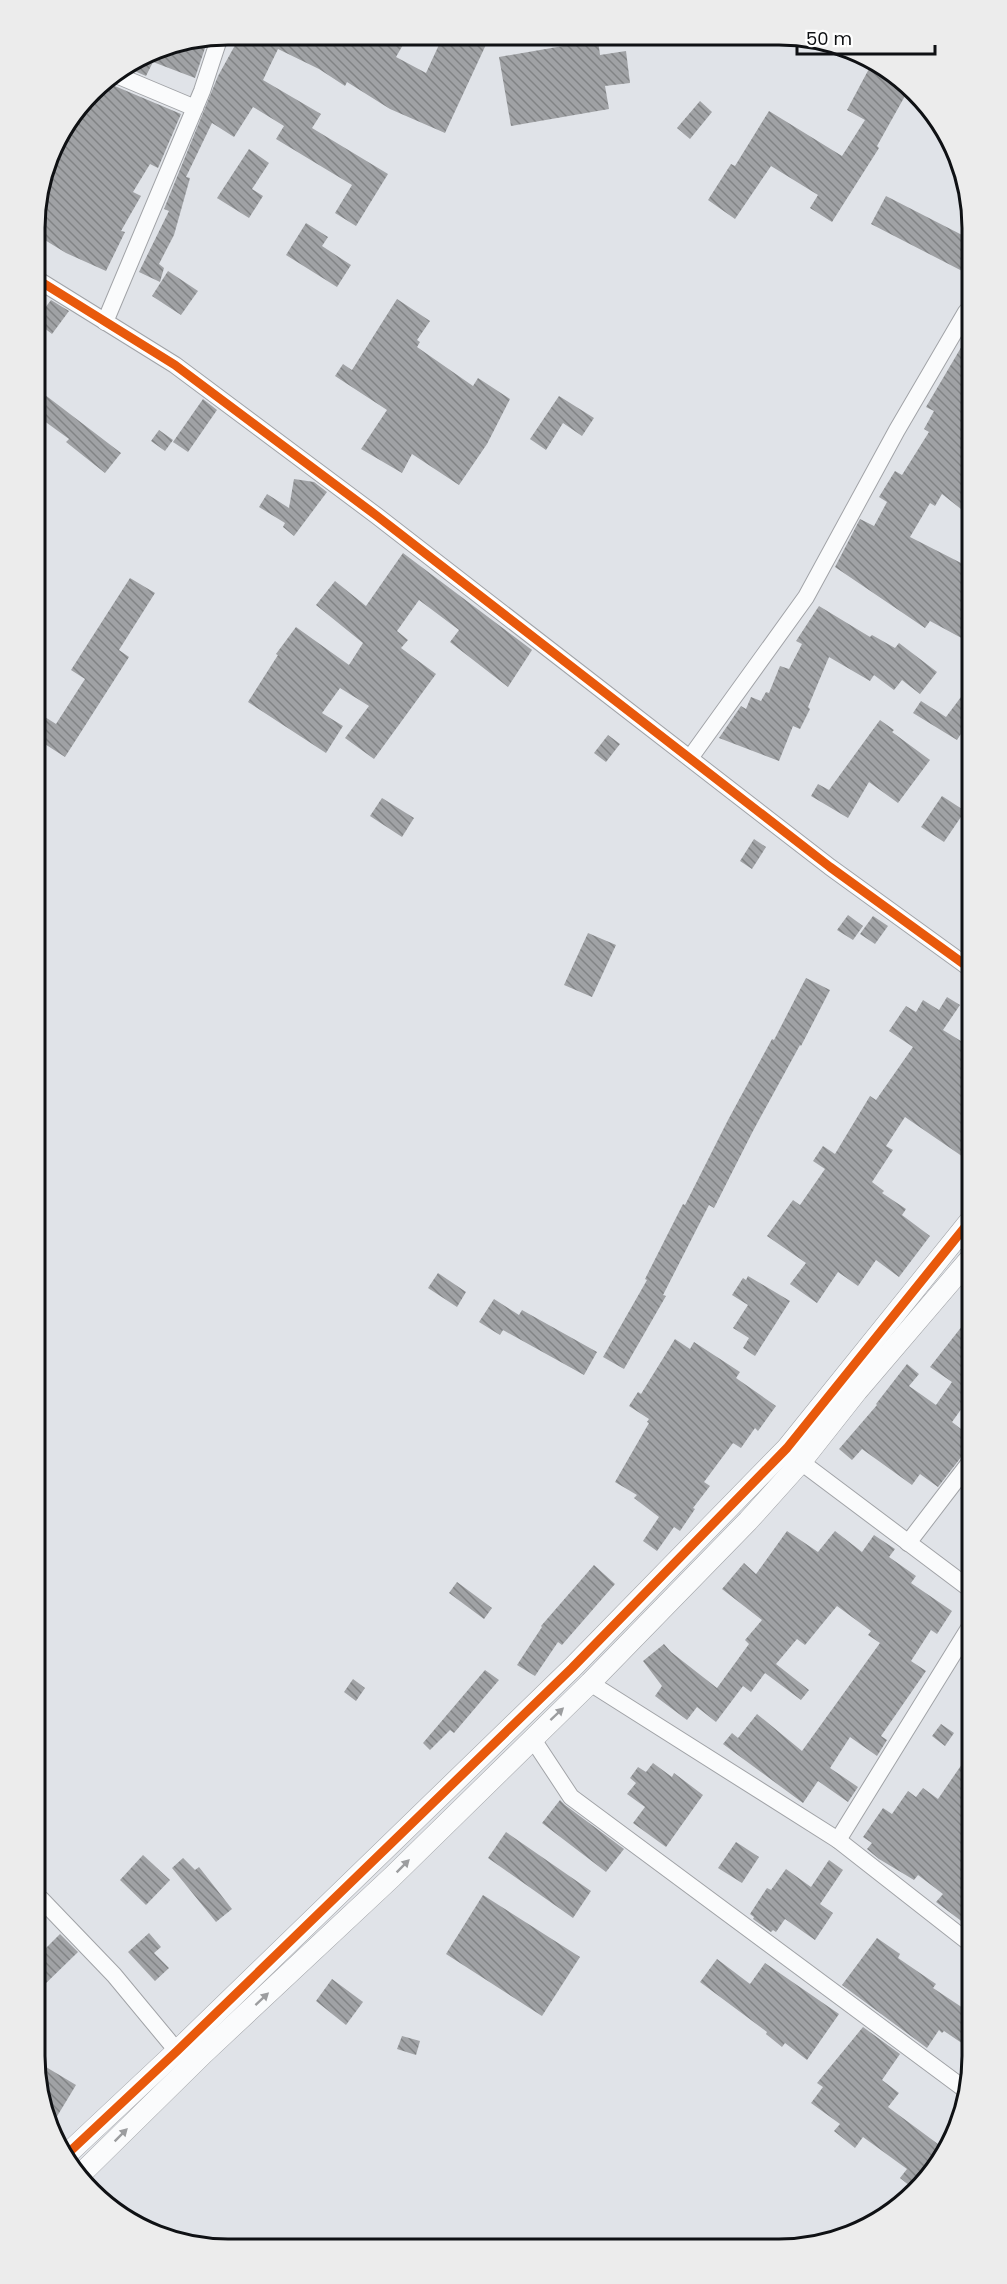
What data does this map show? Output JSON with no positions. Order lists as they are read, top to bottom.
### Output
{
  "scale_bar": "50 m"
}
